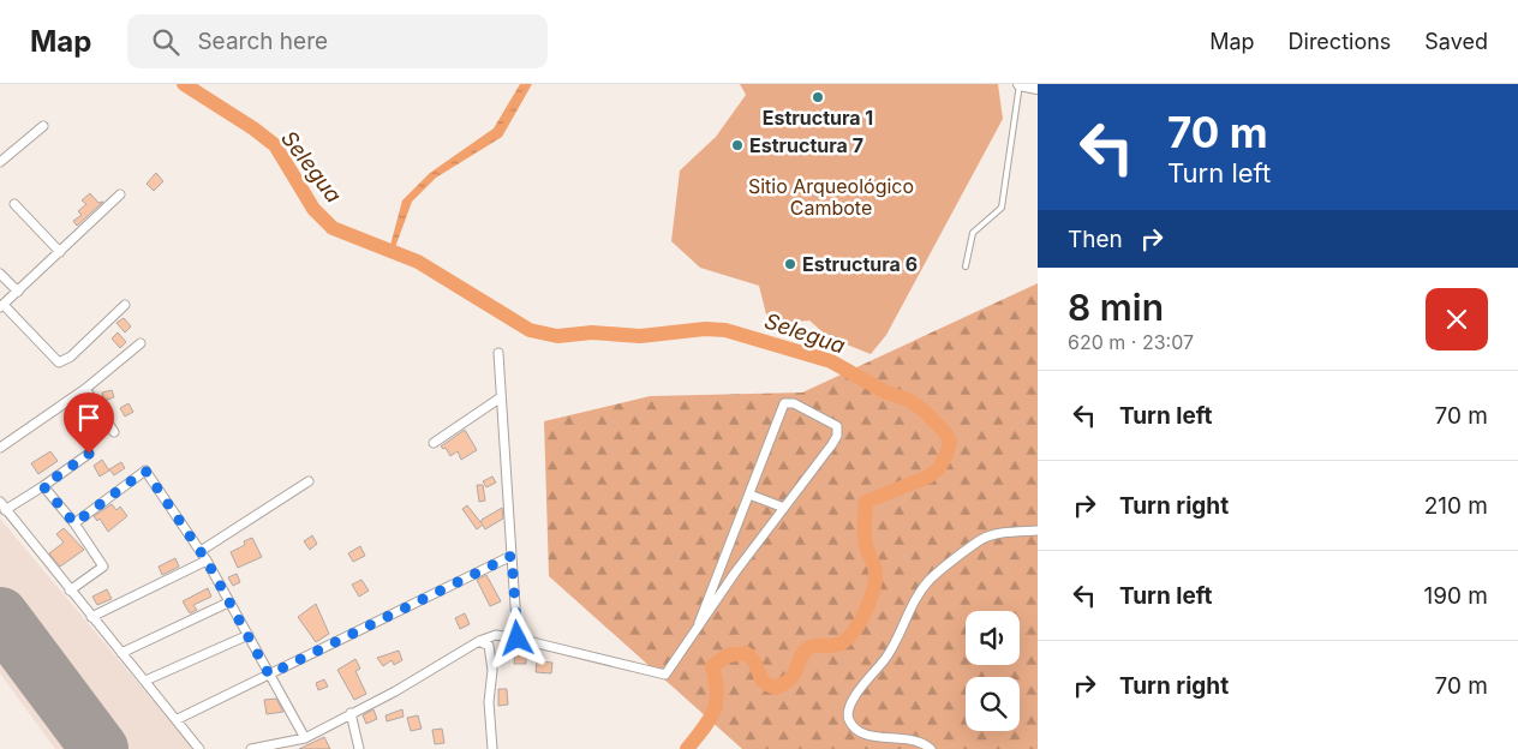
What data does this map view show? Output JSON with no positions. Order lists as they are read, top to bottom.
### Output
{
  "water": ["Selegua"],
  "parks": ["Sitio Arqueológico Cambote"],
  "places": ["Estructura 1", "Estructura 7", "Estructura 6"],
  "page": {
    "header": "Map",
    "search": "Search here",
    "nav": ["Map", "Directions", "Saved"],
    "turn": ["70 m", "Turn left"],
    "then": "Then",
    "heading": ["8 min", "620 m · 23:07"],
    "list": [
      {
        "name": "Turn left",
        "value": "70 m"
      },
      {
        "name": "Turn right",
        "value": "210 m"
      },
      {
        "name": "Turn left",
        "value": "190 m"
      },
      {
        "name": "Turn right",
        "value": "70 m"
      }
    ]
  }
}
